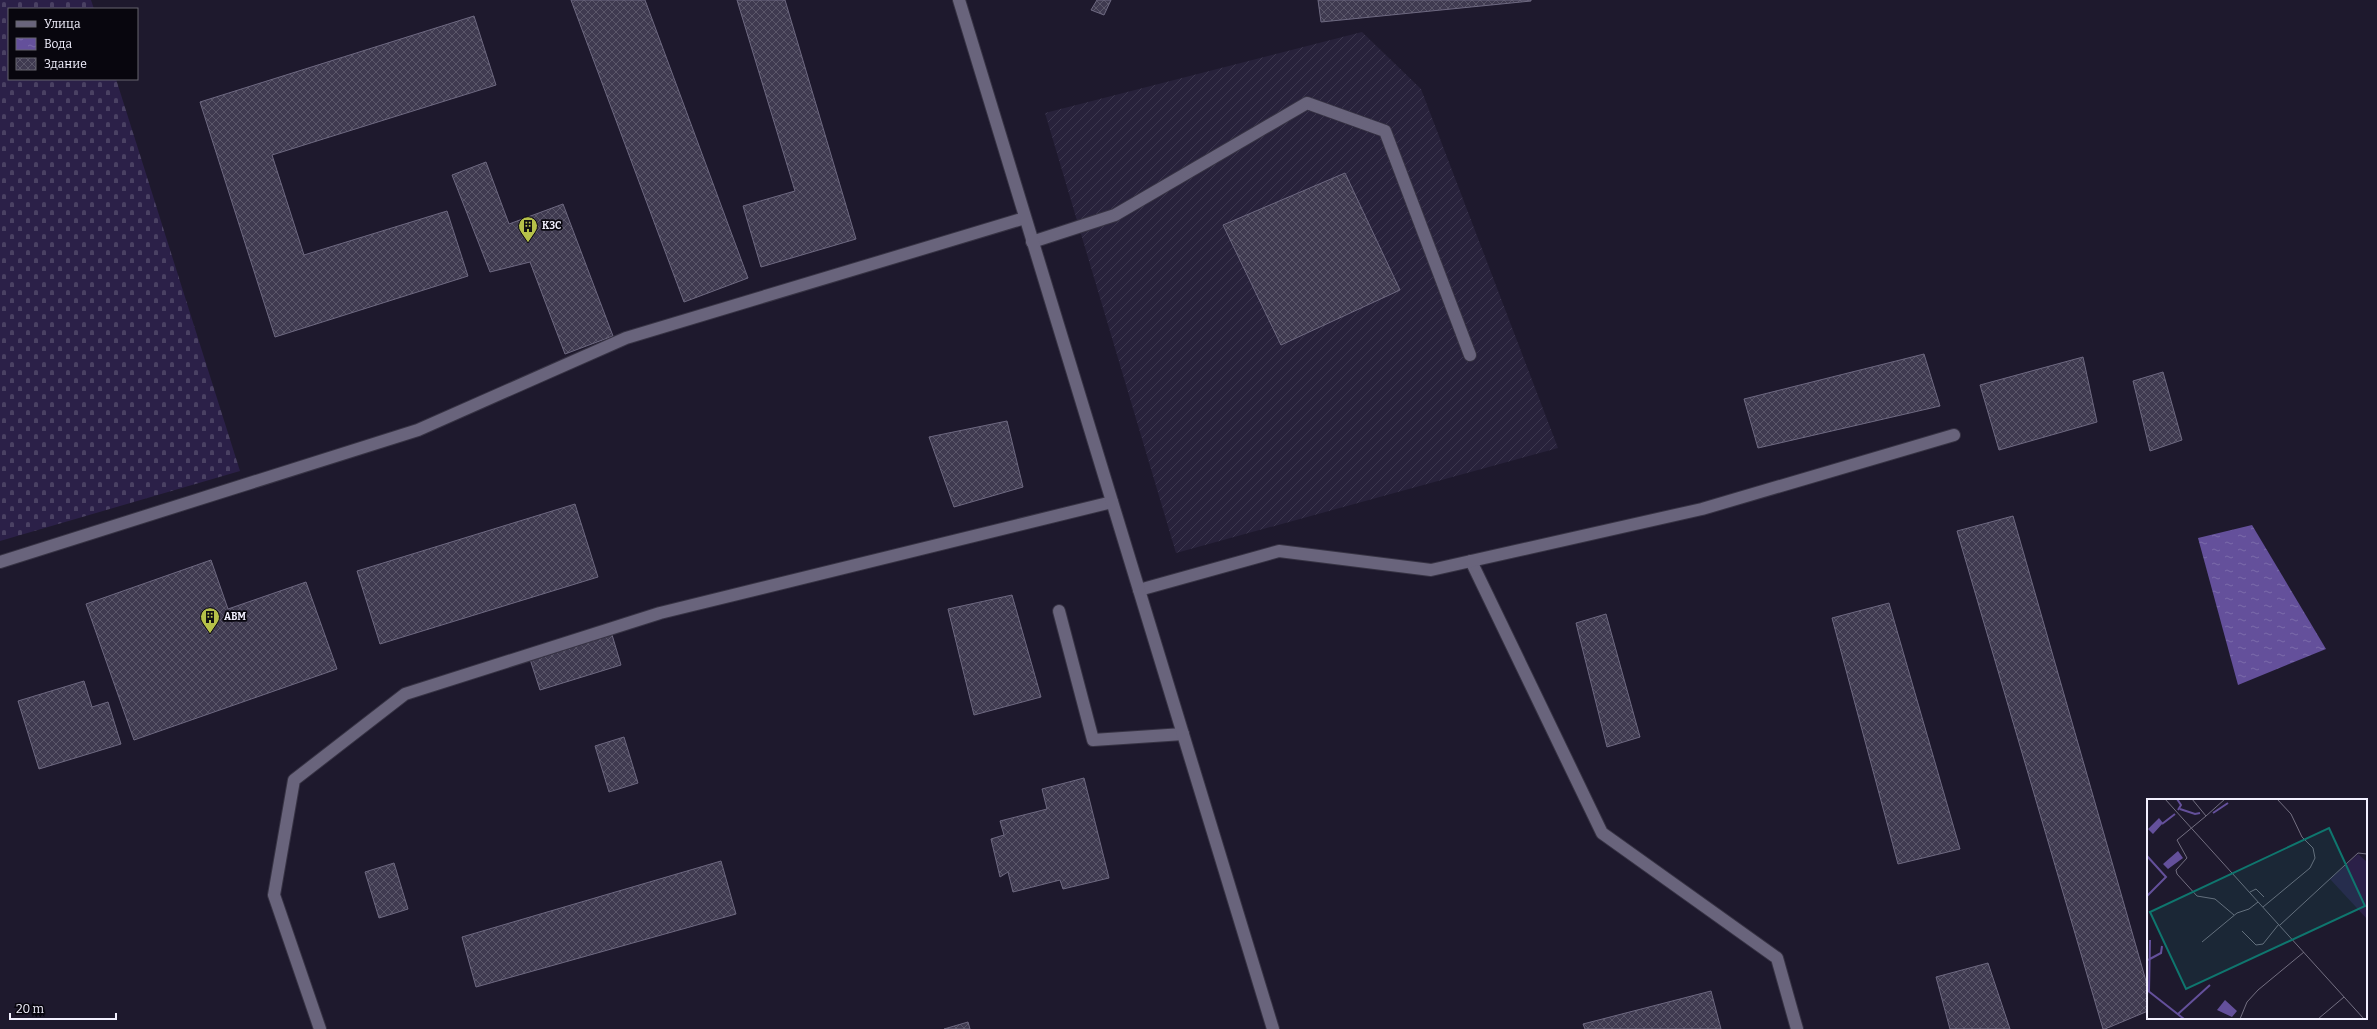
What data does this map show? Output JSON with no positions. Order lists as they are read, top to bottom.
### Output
{
  "places": {
    "building": ["КЗС", "АВМ"]
  },
  "legend": ["Улица", "Вода", "Здание"],
  "scale_bar": "20 m"
}
